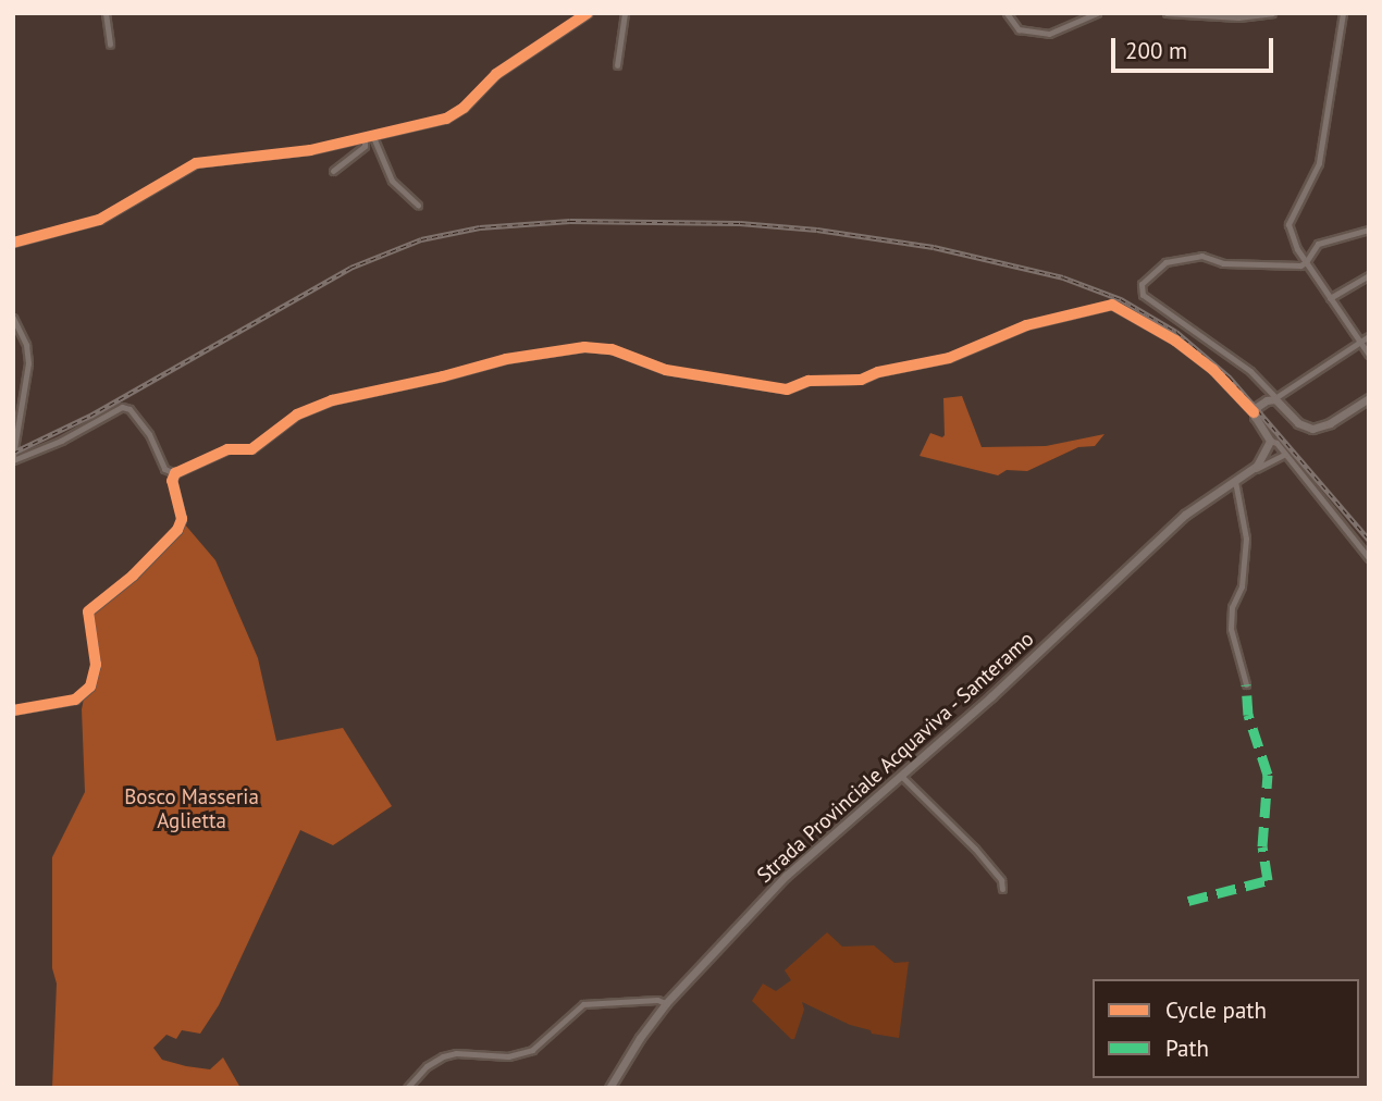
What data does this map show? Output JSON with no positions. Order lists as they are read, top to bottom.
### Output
{
  "streets": {
    "main road": ["Strada Provinciale Acquaviva - Santeramo"]
  },
  "parks": ["Bosco Masseria Aglietta"],
  "legend": ["Cycle path", "Path"],
  "scale_bar": "200 m"
}
